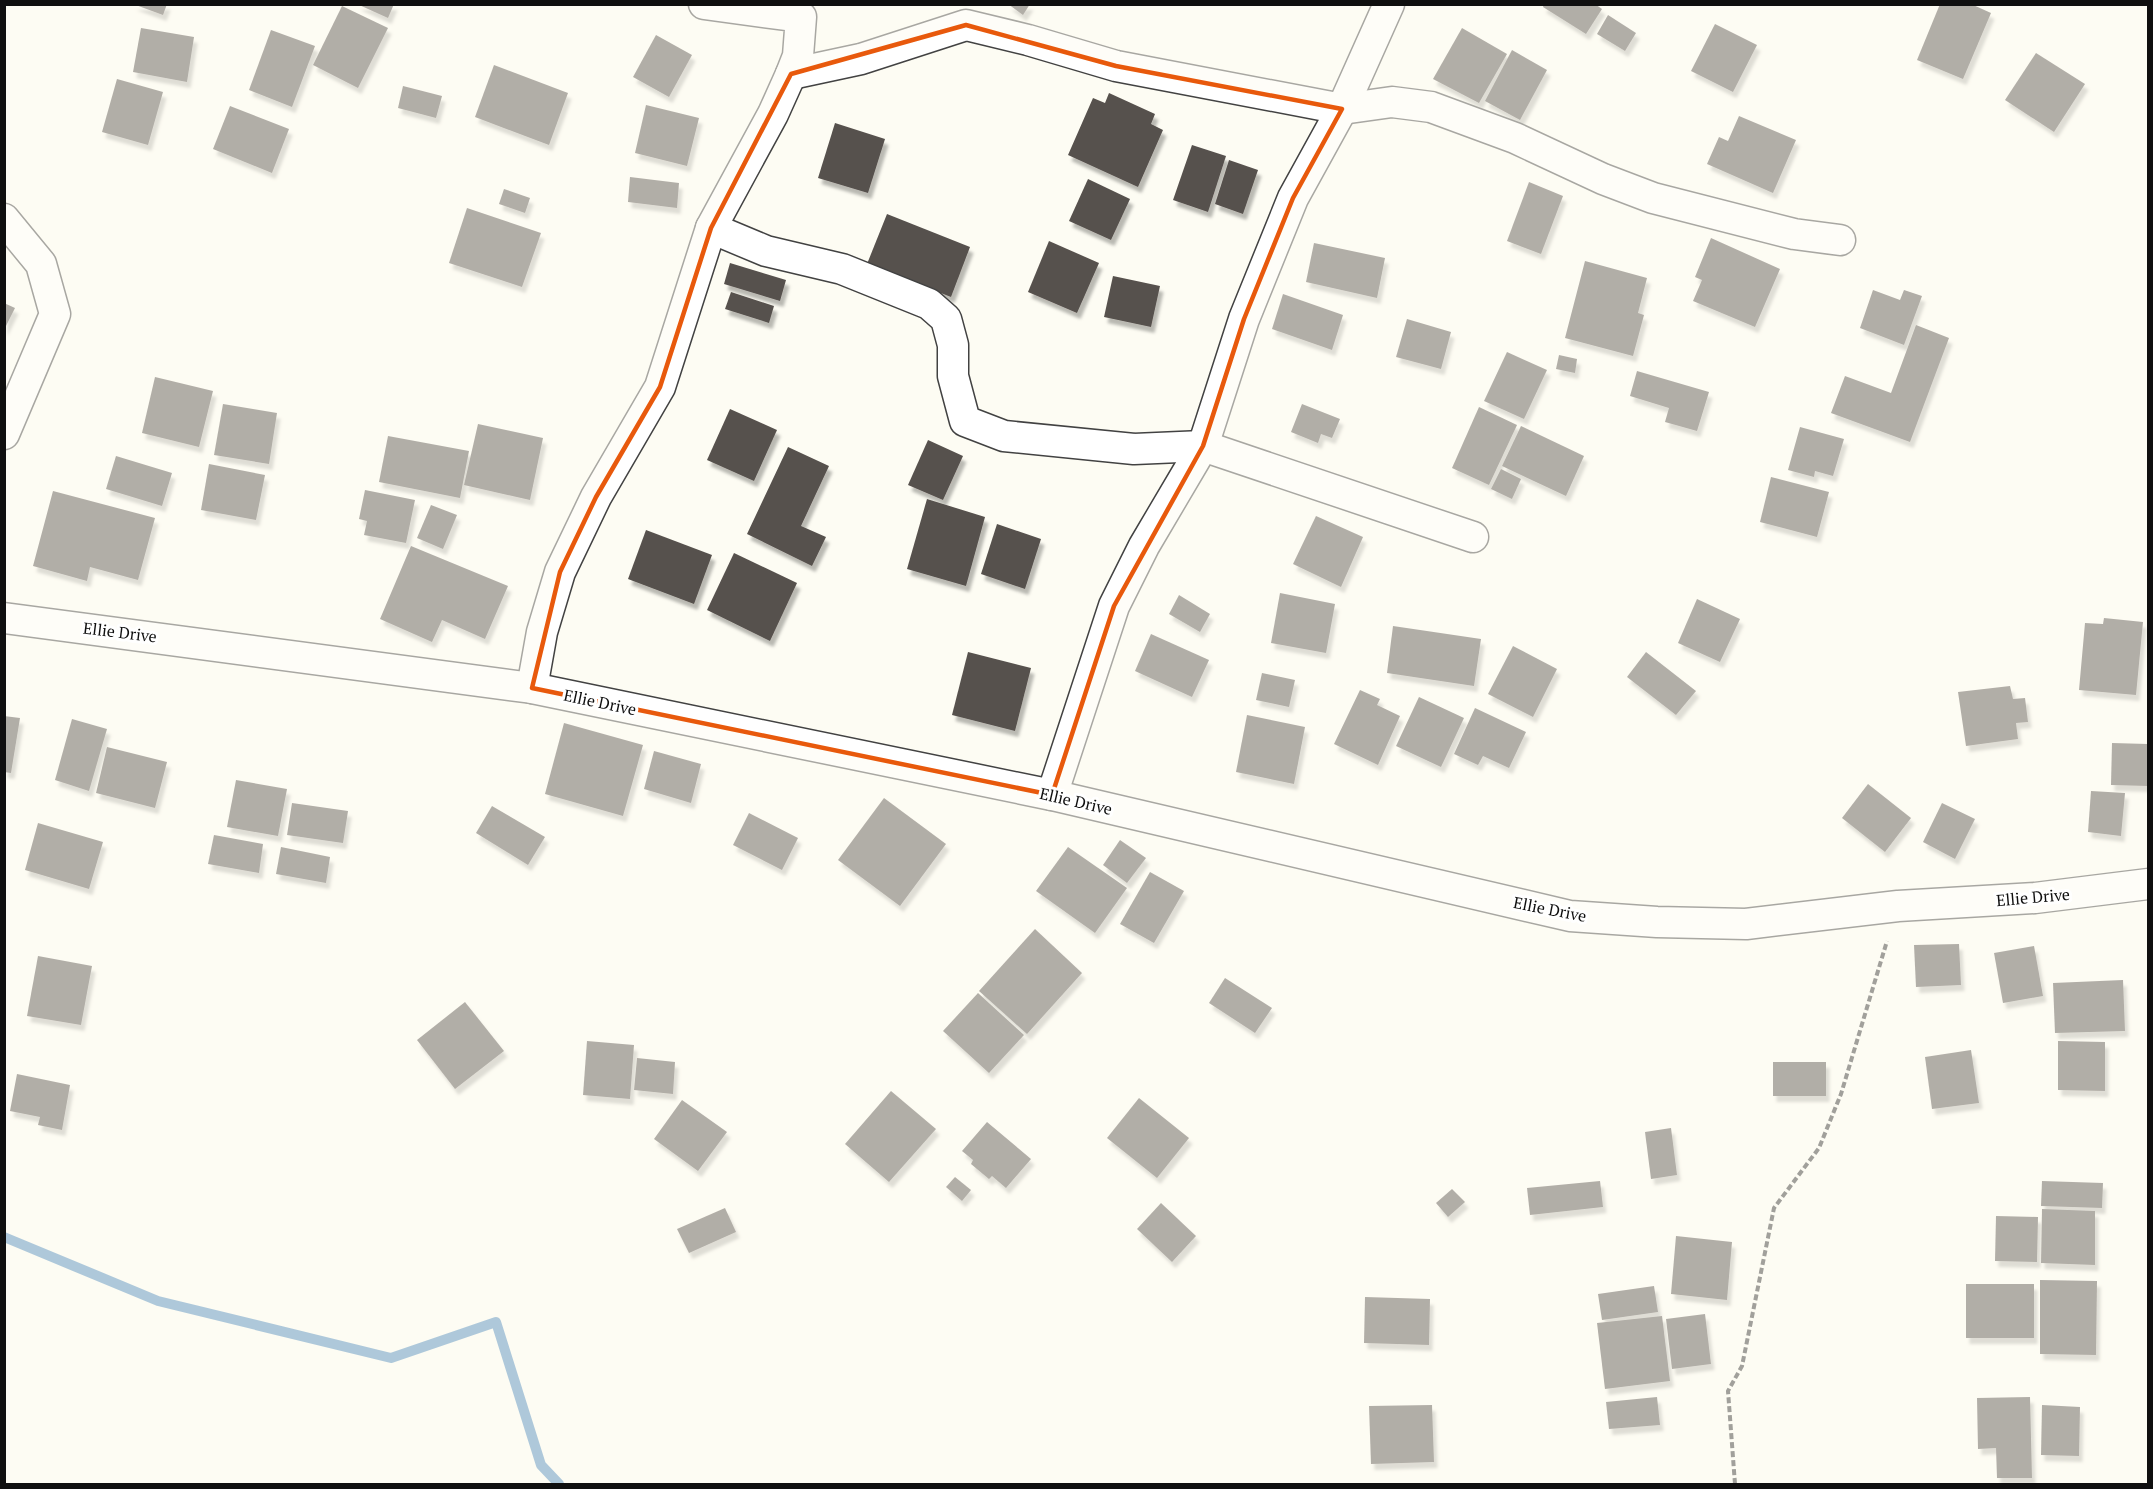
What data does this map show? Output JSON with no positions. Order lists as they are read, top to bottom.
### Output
{
  "streets": {
    "street": ["Ellie Drive"]
  }
}
